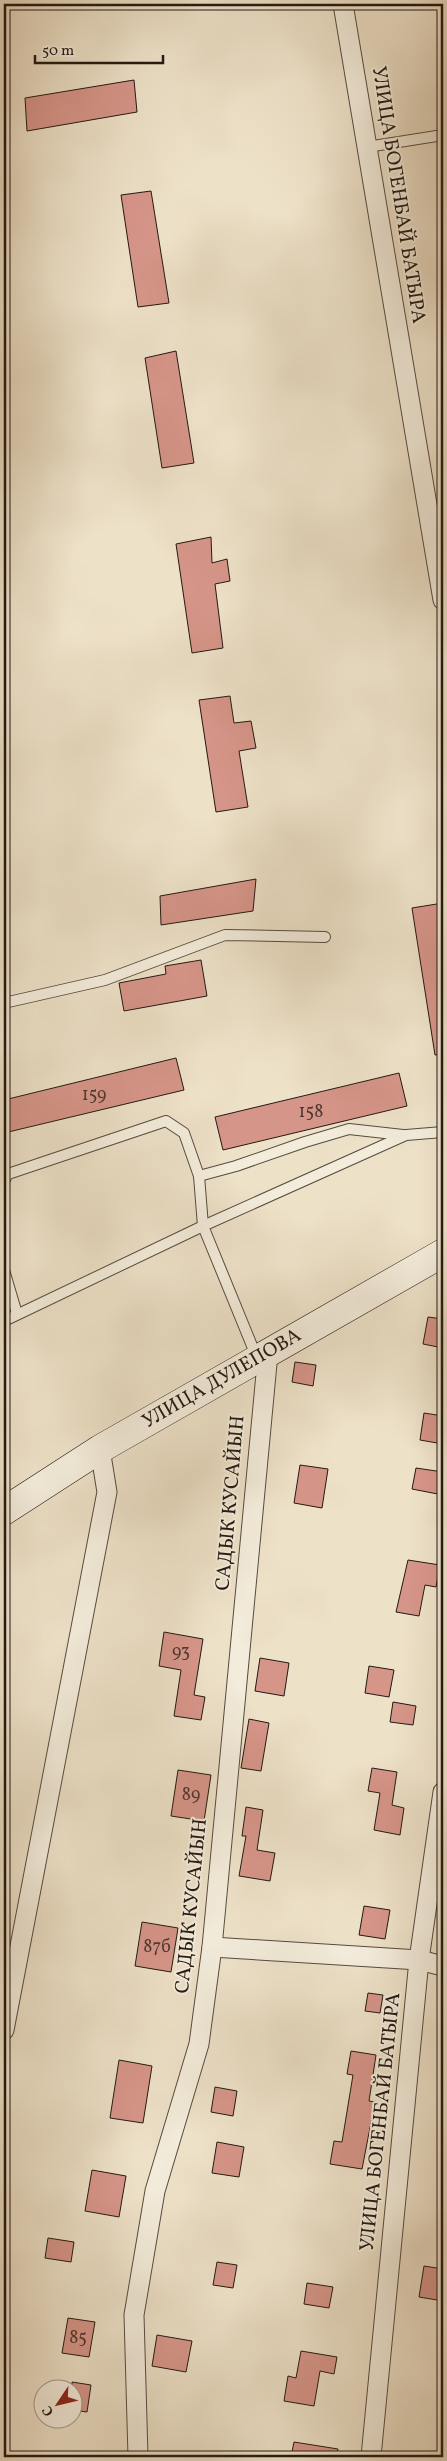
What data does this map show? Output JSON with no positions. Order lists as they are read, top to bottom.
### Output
{
  "streets": {
    "street": ["УЛИЦА БОГЕНБАЙ БАТЫРА", "УЛИЦА ДУЛЕПОВА", "САДЫК КУСАЙЫН"]
  },
  "crossings": [
    ["УЛИЦА ДУЛЕПОВА", "САДЫК КУСАЙЫН"]
  ],
  "house_numbers": [
    "159",
    "158",
    "93",
    "89",
    "87б",
    "85"
  ],
  "scale_bar": "50 m",
  "north": "bottom left"
}
